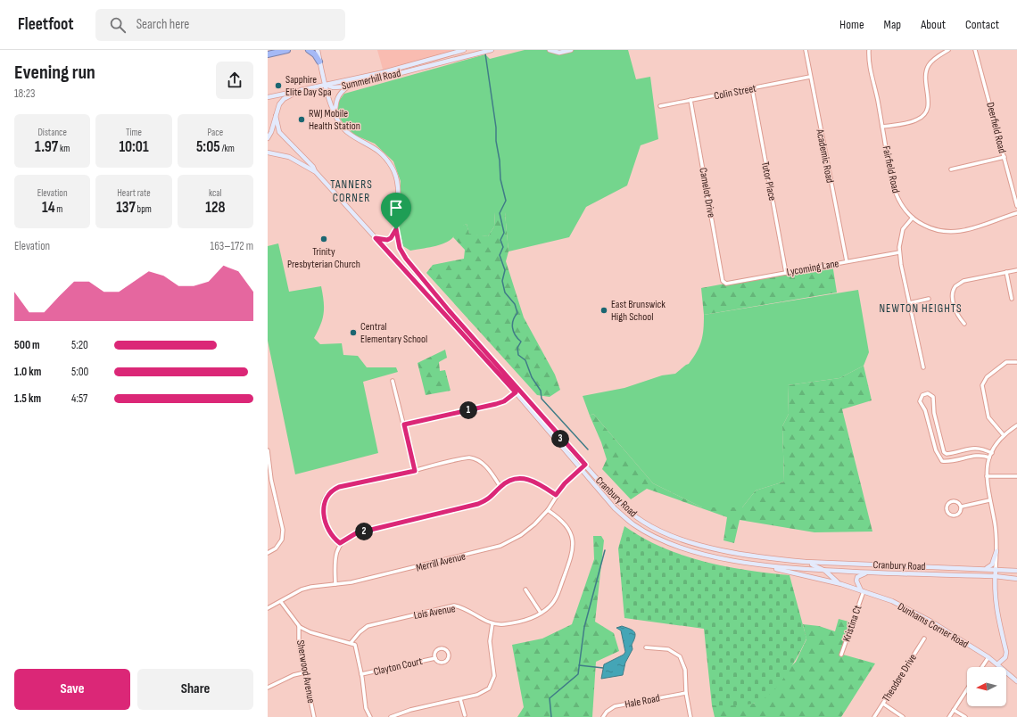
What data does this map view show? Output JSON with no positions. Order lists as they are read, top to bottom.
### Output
{
  "streets": {
    "main road": ["Summerhill Road", "Cranbury Road", "Dunhams Corner Road"],
    "street": [
      "Colin Street",
      "Deerfield Road",
      "Academic Road",
      "Fairfield Road",
      "Tutor Place",
      "Camelot Drive",
      "Lycoming Lane",
      "Merrill Avenue",
      "Lois Avenue",
      "Kristina Ct",
      "Clayton Court",
      "Sherwood Avenue",
      "Theodore Drive",
      "Hale Road"
    ]
  },
  "crossings": [
    ["Summerhill Road", "Cranbury Road"],
    ["Colin Street", "Academic Road"],
    ["Colin Street", "Tutor Place"],
    ["Colin Street", "Camelot Drive"],
    ["Academic Road", "Lycoming Lane"],
    ["Tutor Place", "Lycoming Lane"],
    ["Camelot Drive", "Lycoming Lane"],
    ["Cranbury Road", "Merrill Avenue"],
    ["Cranbury Road", "Dunhams Corner Road"],
    ["Merrill Avenue", "Lois Avenue"],
    ["Kristina Ct", "Dunhams Corner Road"]
  ],
  "districts": ["TANNERS CORNER", "NEWTON HEIGHTS"],
  "places": [
    "Sapphire Elite Day Spa",
    "RWJ Mobile Health Station",
    "Trinity Presbyterian Church",
    "East Brunswick High School",
    "Central Elementary School"
  ],
  "north": "left",
  "page": {
    "header": "Fleetfoot",
    "search": "Search here",
    "nav": [
      "Home",
      "Map",
      "About",
      "Contact"
    ],
    "heading": ["Evening run", "18:23"],
    "stats": [
      ["Distance", "1.97 km"],
      ["Time", "10:01"],
      ["Pace", "5:05 /km"],
      ["Elevation", "14 m"],
      ["Heart rate", "137 bpm"],
      ["kcal", "128"]
    ],
    "chart": ["Elevation", "163–172 m"],
    "list": [
      {
        "name": "500 m",
        "note": "5:20"
      },
      {
        "name": "1.0 km",
        "note": "5:00"
      },
      {
        "name": "1.5 km",
        "note": "4:57"
      }
    ],
    "pins": ["1", "3", "2"],
    "buttons": ["Save", "Share"]
  }
}
